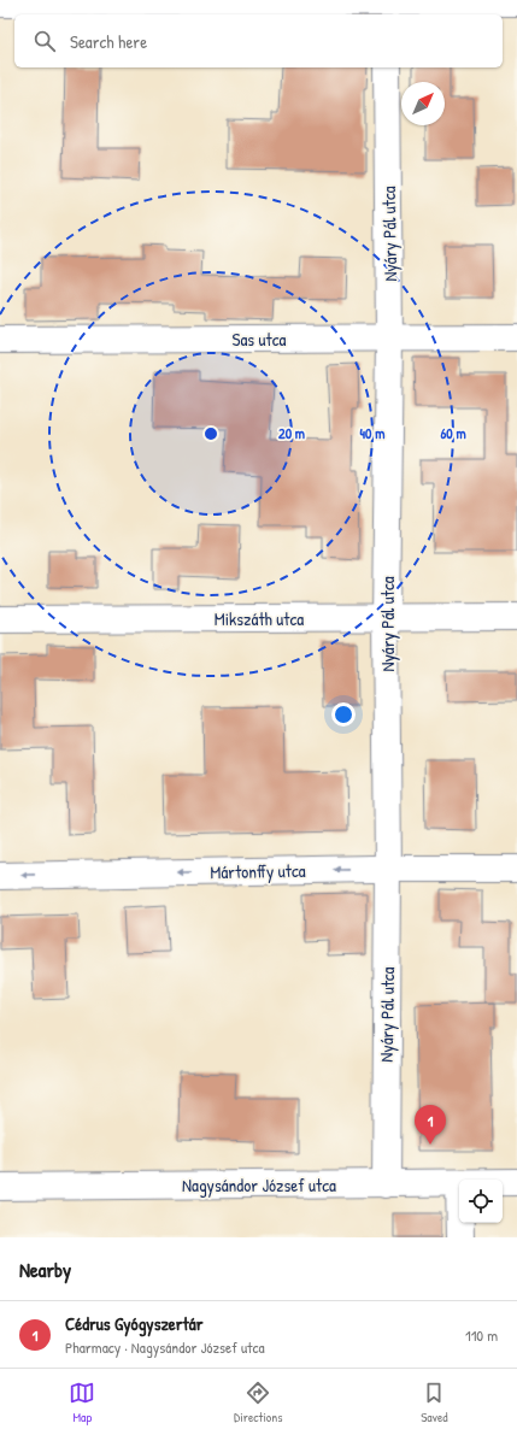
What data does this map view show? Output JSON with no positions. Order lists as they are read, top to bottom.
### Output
{
  "streets": {
    "street": [
      "Nyáry Pál utca",
      "Sas utca",
      "Mikszáth utca",
      "Mártonffy utca",
      "Nagysándor József utca"
    ]
  },
  "crossings": [
    ["Nyáry Pál utca", "Sas utca"],
    ["Nyáry Pál utca", "Mikszáth utca"],
    ["Nyáry Pál utca", "Mártonffy utca"],
    ["Nyáry Pál utca", "Nagysándor József utca"]
  ],
  "one_way": ["Mártonffy utca"],
  "north": "top right",
  "page": {
    "search": "Search here",
    "pins": "1",
    "heading": "Nearby",
    "list": [
      {
        "mark": "1",
        "name": "Cédrus Gyógyszertár",
        "note": "Pharmacy · Nagysándor József utca",
        "value": "110 m"
      }
    ],
    "nav": ["Map", "Directions", "Saved"]
  },
  "rings": ["20 m", "40 m", "60 m"]
}
